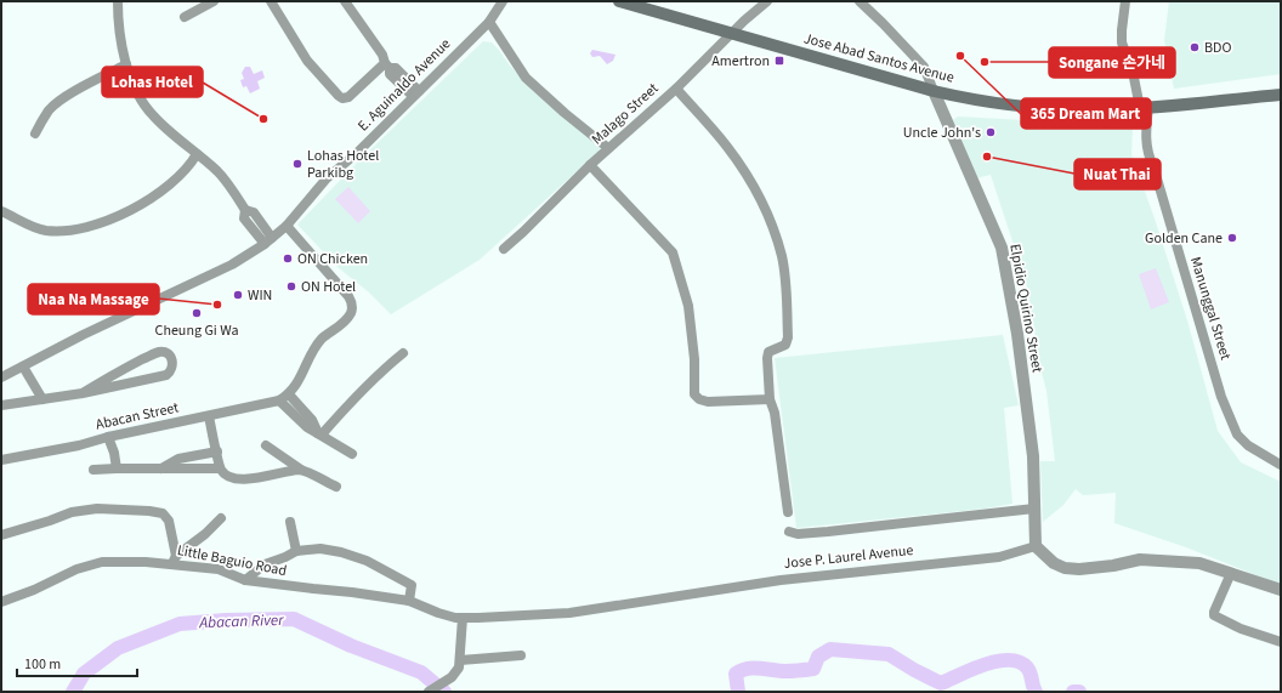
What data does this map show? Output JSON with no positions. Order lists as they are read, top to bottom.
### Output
{
  "streets": {
    "main road": ["Jose Abad Santos Avenue"],
    "street": [
      "E. Aguinaldo Avenue",
      "Malago Street",
      "Elpidio Quirino Street",
      "Manunggal Street",
      "Abacan Street",
      "Jose P. Laurel Avenue",
      "Little Baguio Road"
    ]
  },
  "crossings": [
    ["Jose Abad Santos Avenue", "Malago Street"],
    ["Jose Abad Santos Avenue", "Elpidio Quirino Street"],
    ["Jose Abad Santos Avenue", "Manunggal Street"],
    ["E. Aguinaldo Avenue", "Abacan Street"],
    ["Elpidio Quirino Street", "Jose P. Laurel Avenue"],
    ["Jose P. Laurel Avenue", "Little Baguio Road"]
  ],
  "water": ["Abacan River"],
  "places": {
    "other": [
      "BDO",
      "365 Dream Mart",
      "Songane 손가네",
      "Lohas Hotel",
      "Uncle John's",
      "Nuat Thai",
      "Lohas Hotel Parkibg",
      "Golden Cane",
      "ON Chicken",
      "ON Hotel",
      "WIN",
      "Naa Na Massage",
      "Cheung Gi Wa"
    ],
    "transit": ["Amertron"]
  },
  "scale_bar": "100 m"
}
